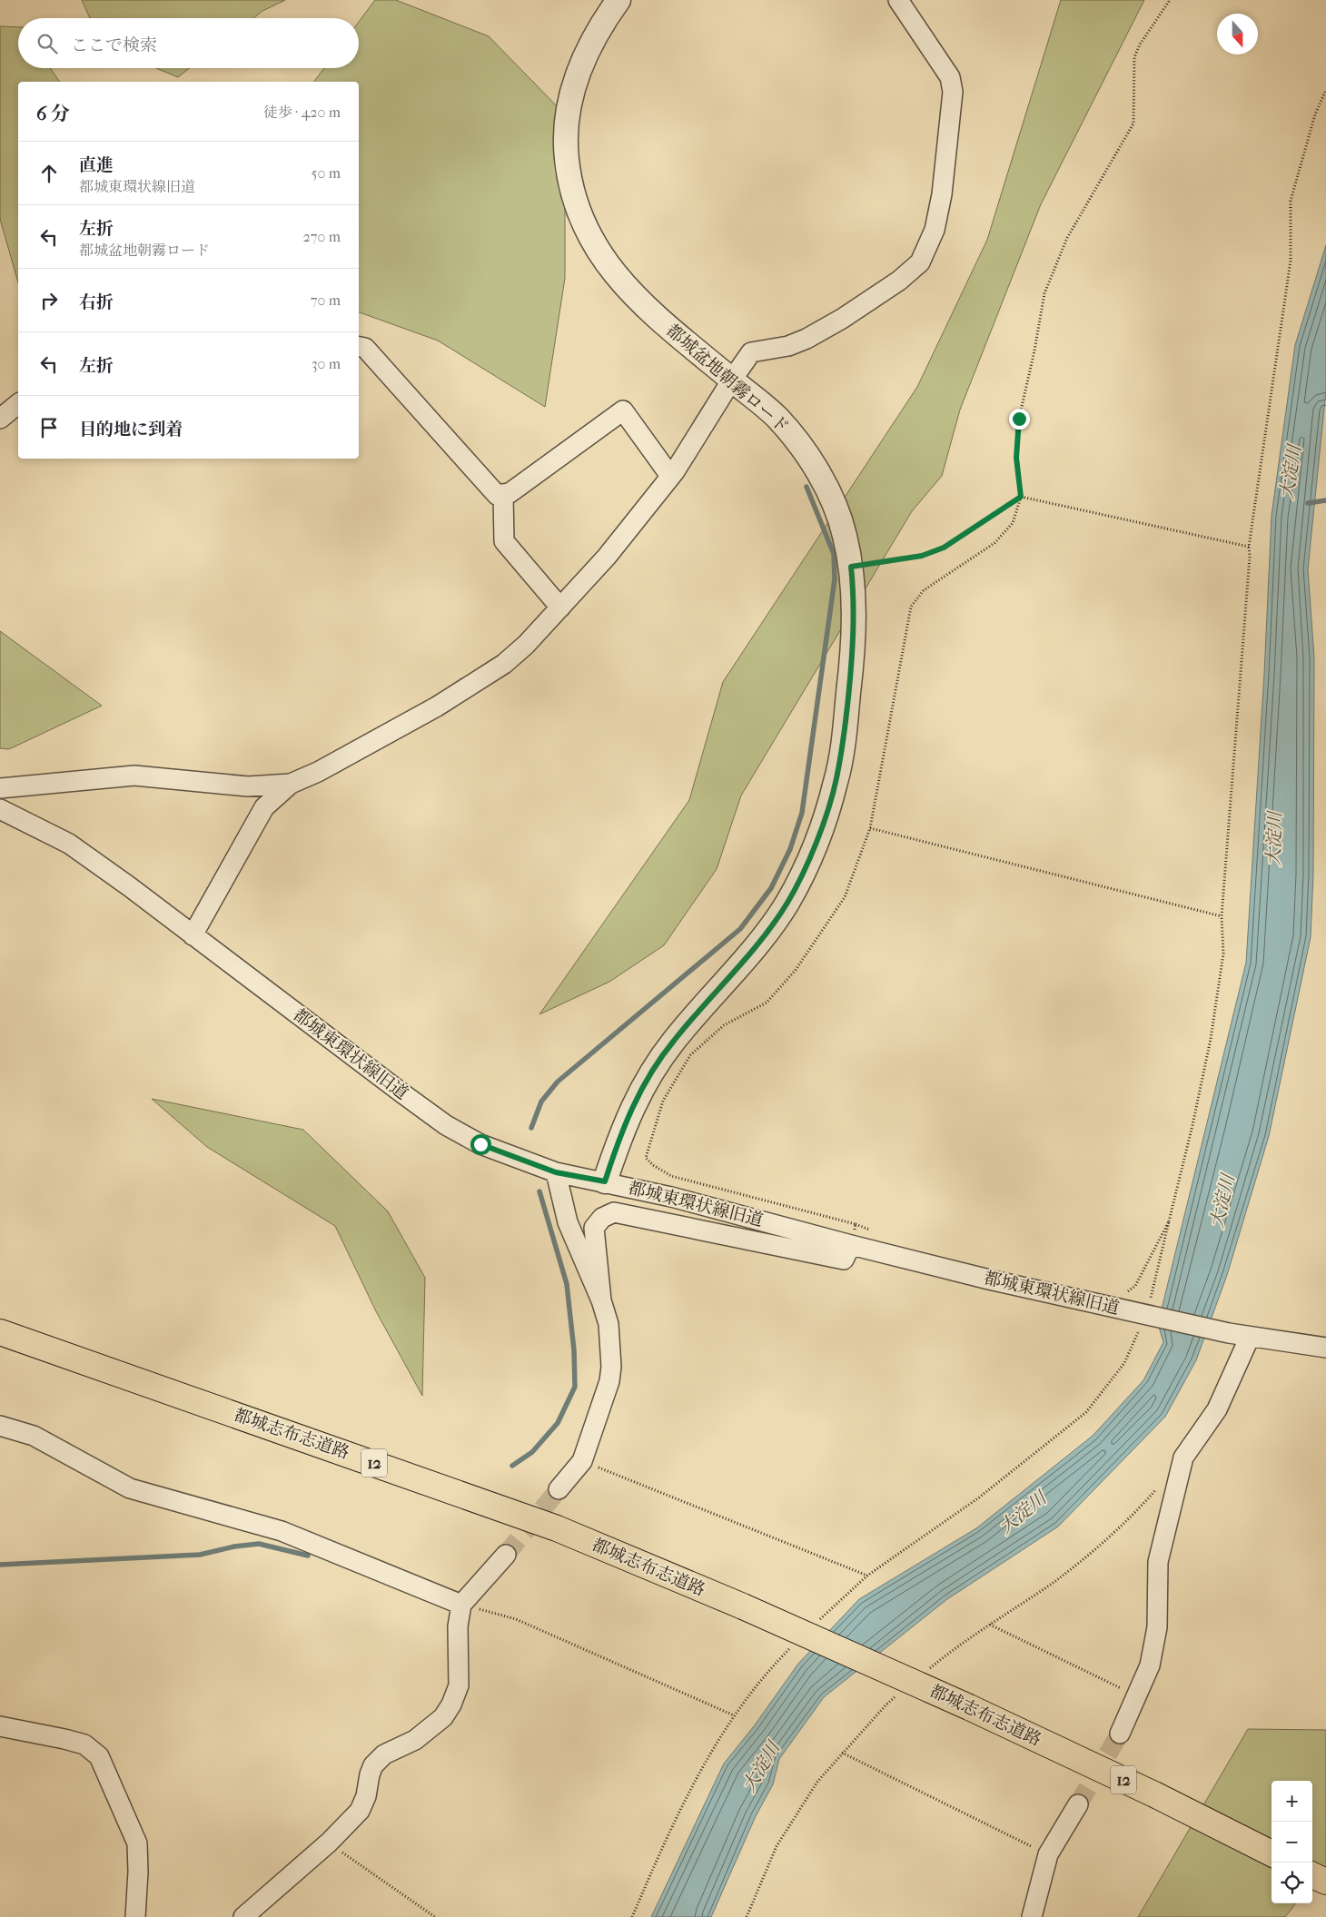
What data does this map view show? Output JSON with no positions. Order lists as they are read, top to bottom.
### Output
{
  "streets": {
    "highway": ["都城志布志道路", "12"],
    "street": ["都城盆地朝霧ロード", "都城東環状線旧道"]
  },
  "crossings": [
    ["都城盆地朝霧ロード", "都城東環状線旧道"]
  ],
  "water": ["大淀川"],
  "north": "bottom",
  "page": {
    "search": "ここで検索",
    "heading": ["6 分", "徒歩 · 420 m"],
    "list": [
      ["直進", "都城東環状線旧道", "50 m"],
      ["左折", "都城盆地朝霧ロード", "270 m"],
      ["右折", "70 m"],
      ["左折", "30 m"],
      "目的地に到着"
    ],
    "map_buttons": ["+", "−"]
  }
}
